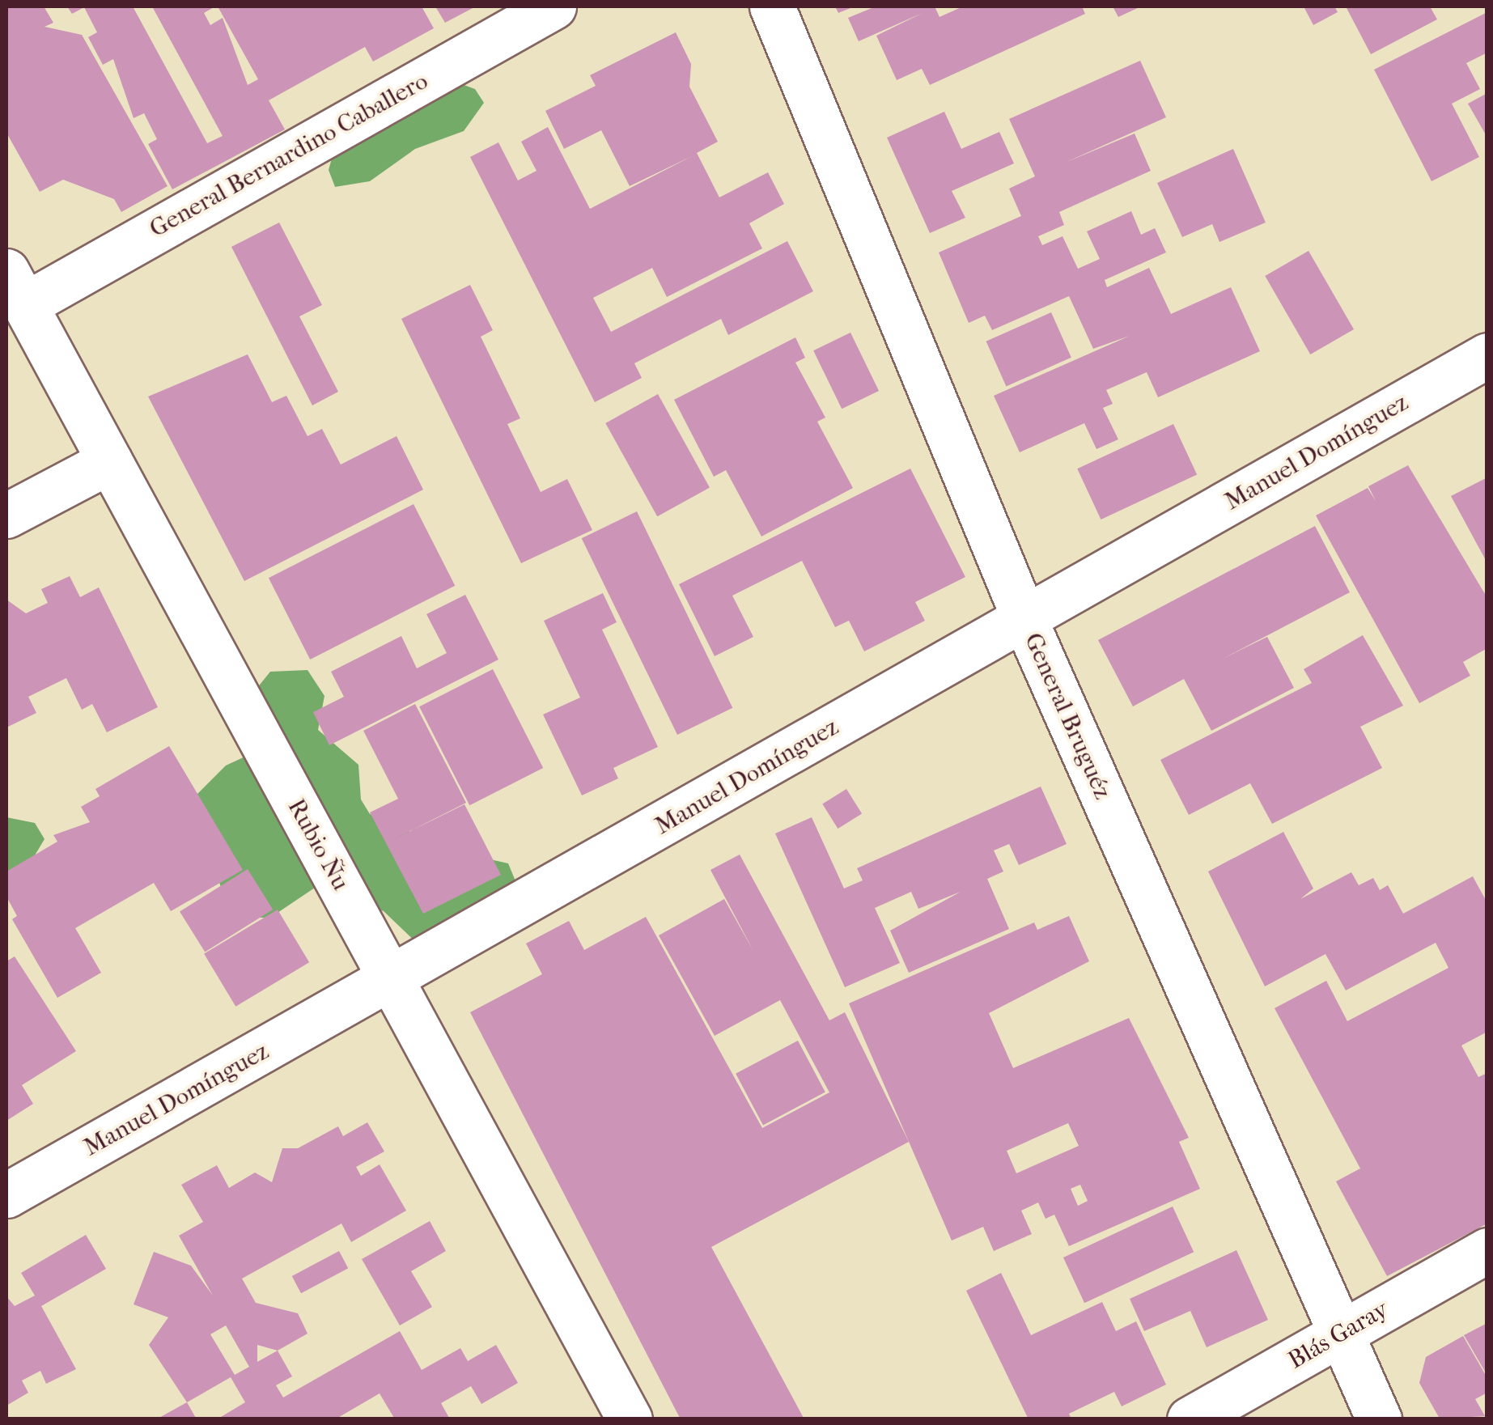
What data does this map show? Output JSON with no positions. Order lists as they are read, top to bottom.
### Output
{
  "streets": {
    "street": [
      "General Bernardino Caballero",
      "Manuel Domínguez",
      "General Bruguéz",
      "Rubio Ñu",
      "Blás Garay"
    ]
  },
  "crossings": [
    ["General Bernardino Caballero", "Rubio Ñu"],
    ["Manuel Domínguez", "General Bruguéz"],
    ["Manuel Domínguez", "Rubio Ñu"],
    ["General Bruguéz", "Blás Garay"]
  ]
}
